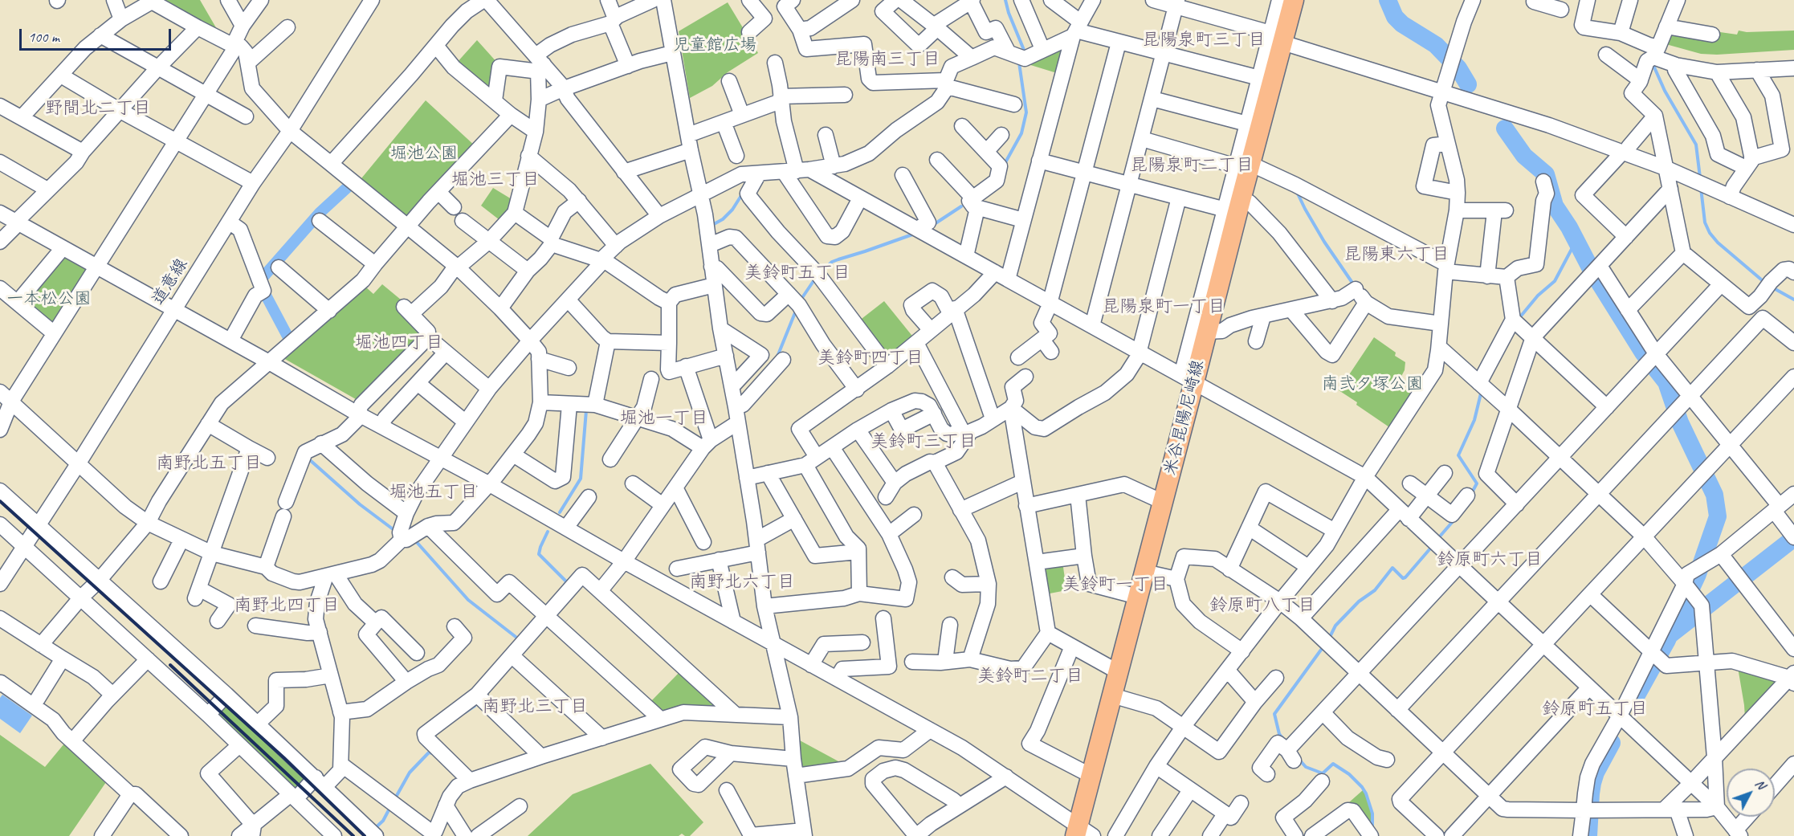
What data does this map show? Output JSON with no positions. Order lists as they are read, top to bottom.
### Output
{
  "streets": {
    "main road": ["米谷昆陽尼崎線"],
    "street": ["道意線"]
  },
  "districts": [
    "昆陽泉町三丁目",
    "昆陽南三丁目",
    "野間北二丁目",
    "昆陽泉町二丁目",
    "堀池三丁目",
    "昆陽東六丁目",
    "美鈴町五丁目",
    "昆陽泉町一丁目",
    "堀池四丁目",
    "美鈴町四丁目",
    "堀池一丁目",
    "美鈴町三丁目",
    "南野北五丁目",
    "堀池五丁目",
    "鈴原町六丁目",
    "南野北六丁目",
    "美鈴町一丁目",
    "南野北四丁目",
    "鈴原町八丁目",
    "美鈴町二丁目",
    "南野北三丁目",
    "鈴原町五丁目"
  ],
  "parks": [
    "児童館広場",
    "堀池公園",
    "一本松公園",
    "南弐タ塚公園"
  ],
  "scale_bar": "100 m",
  "north": "top right"
}
